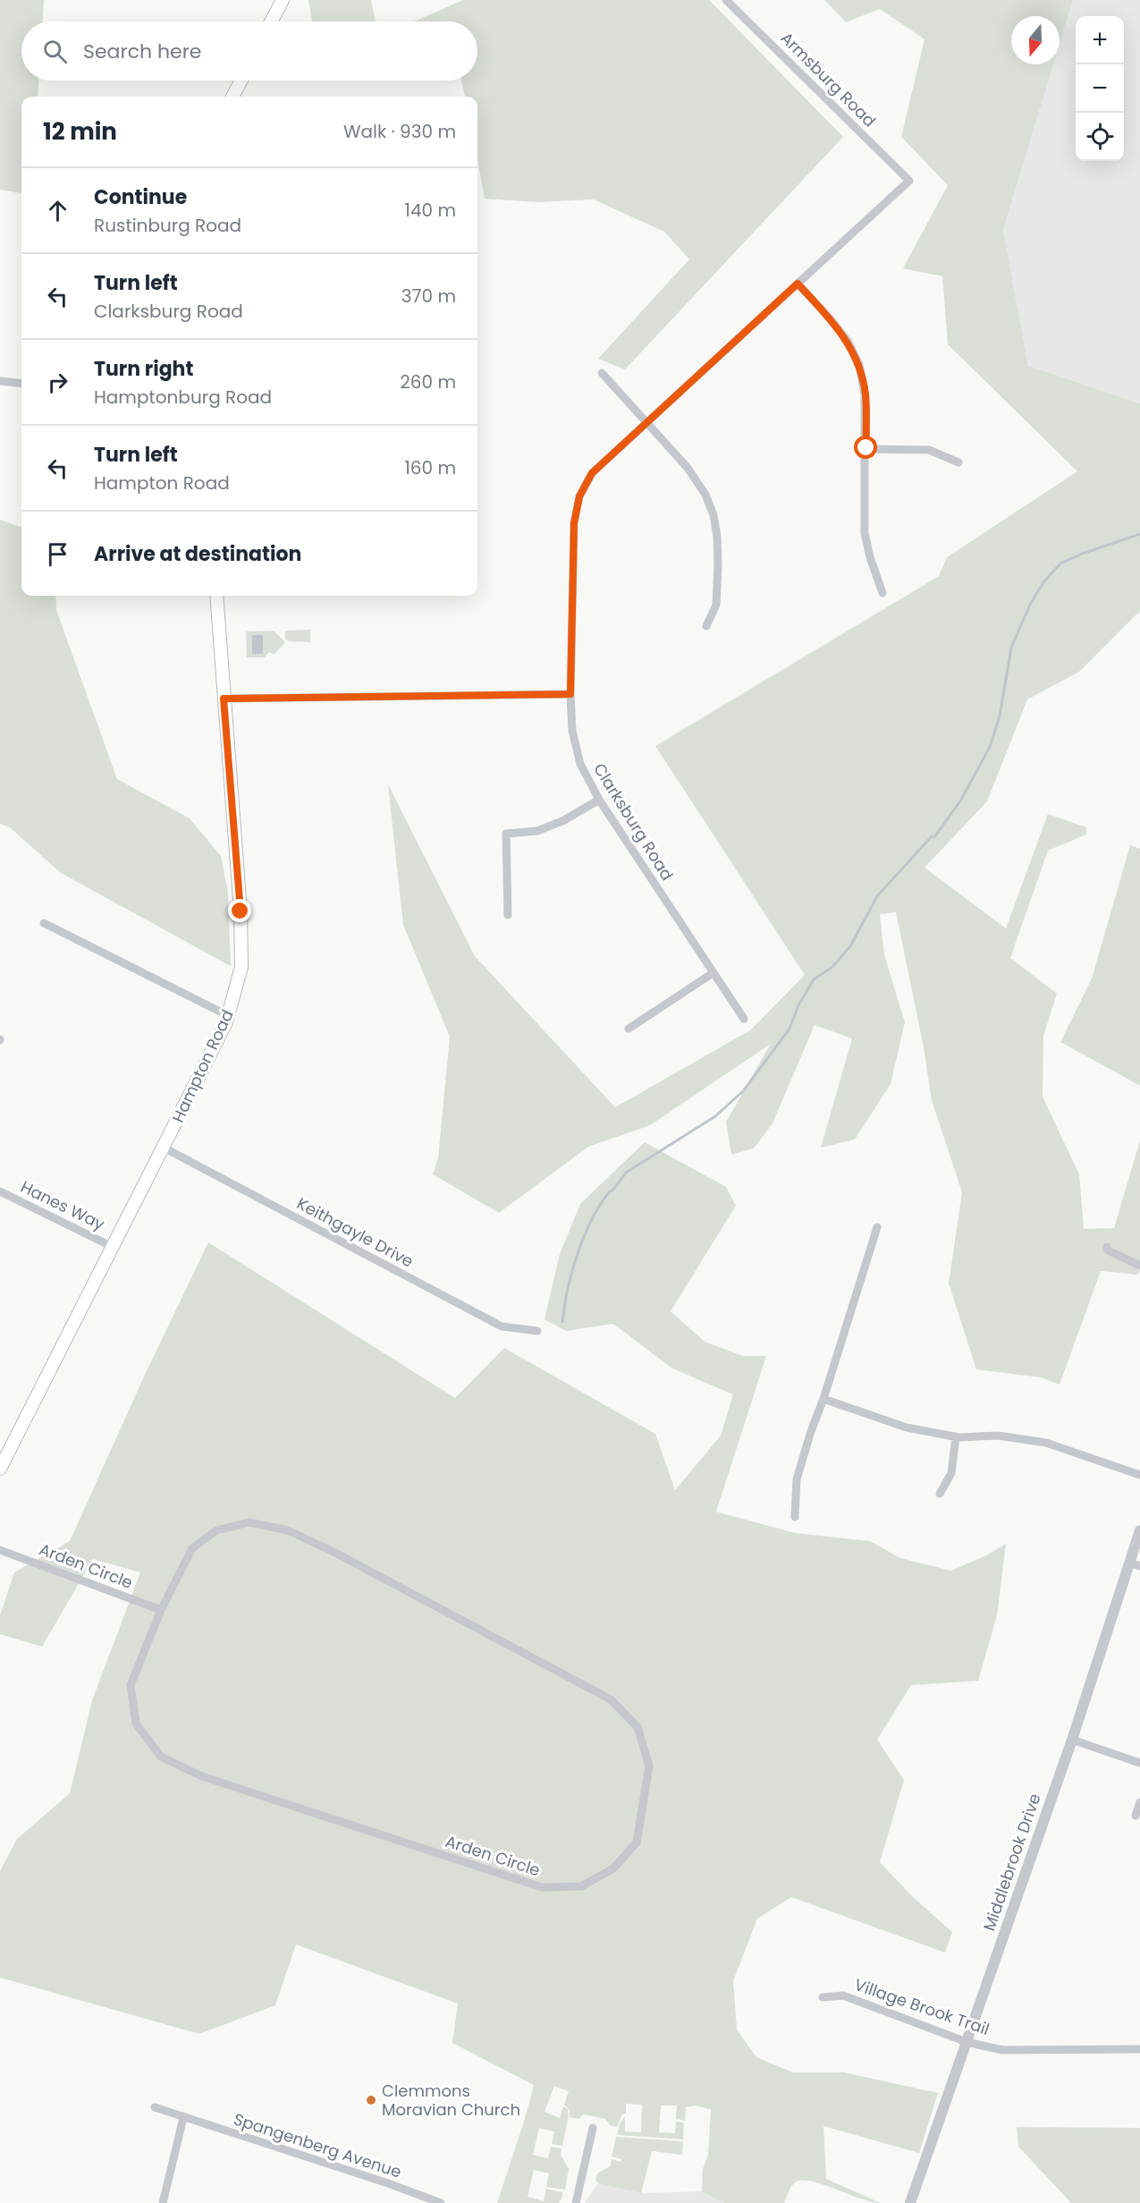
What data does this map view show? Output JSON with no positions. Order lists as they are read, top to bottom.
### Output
{
  "streets": {
    "main road": ["Hampton Road"],
    "street": [
      "Armsburg Road",
      "Clarksburg Road",
      "Hanes Way",
      "Keithgayle Drive",
      "Arden Circle",
      "Middlebrook Drive",
      "Village Brook Trail",
      "Spangenberg Avenue"
    ]
  },
  "crossings": [
    ["Armsburg Road", "Clarksburg Road"],
    ["Hampton Road", "Hanes Way"],
    ["Hampton Road", "Keithgayle Drive"],
    ["Middlebrook Drive", "Village Brook Trail"]
  ],
  "places": ["Clemmons Moravian Church"],
  "north": "bottom",
  "page": {
    "map_buttons": ["+", "−"],
    "search": "Search here",
    "heading": ["12 min", "Walk · 930 m"],
    "list": [
      ["Continue", "Rustinburg Road", "140 m"],
      ["Turn left", "Clarksburg Road", "370 m"],
      ["Turn right", "Hamptonburg Road", "260 m"],
      ["Turn left", "Hampton Road", "160 m"],
      "Arrive at destination"
    ]
  }
}
